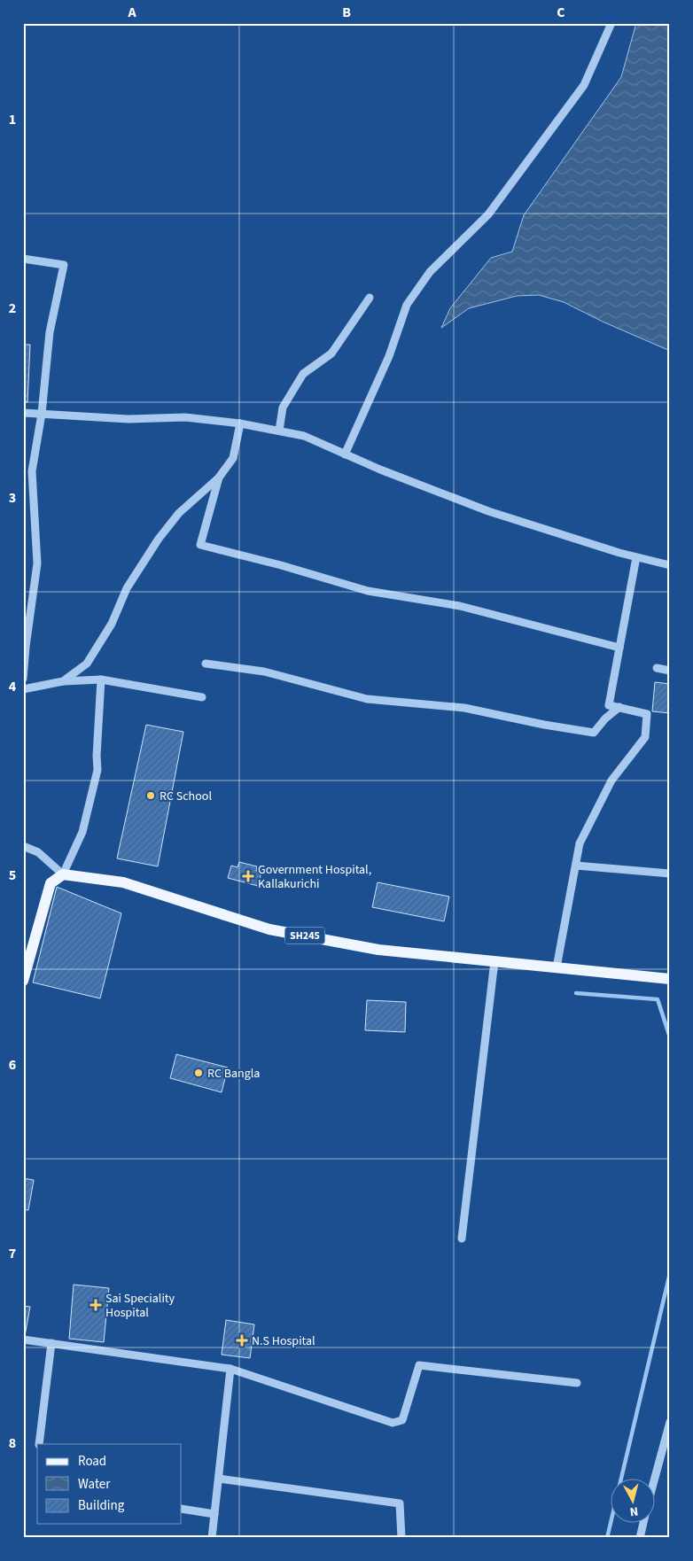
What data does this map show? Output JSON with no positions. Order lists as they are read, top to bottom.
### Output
{
  "streets": {
    "main road": ["SH245"]
  },
  "places": {
    "other": ["RC School", "RC Bangla"],
    "health": ["Government Hospital, Kallakurichi", "Sai Speciality Hospital", "N.S Hospital"]
  },
  "legend": ["Road", "Water", "Building"],
  "north": "bottom",
  "grid": {
    "columns": ["A", "B", "C"],
    "rows": [
      "1",
      "2",
      "3",
      "4",
      "5",
      "6",
      "7",
      "8"
    ]
  }
}
